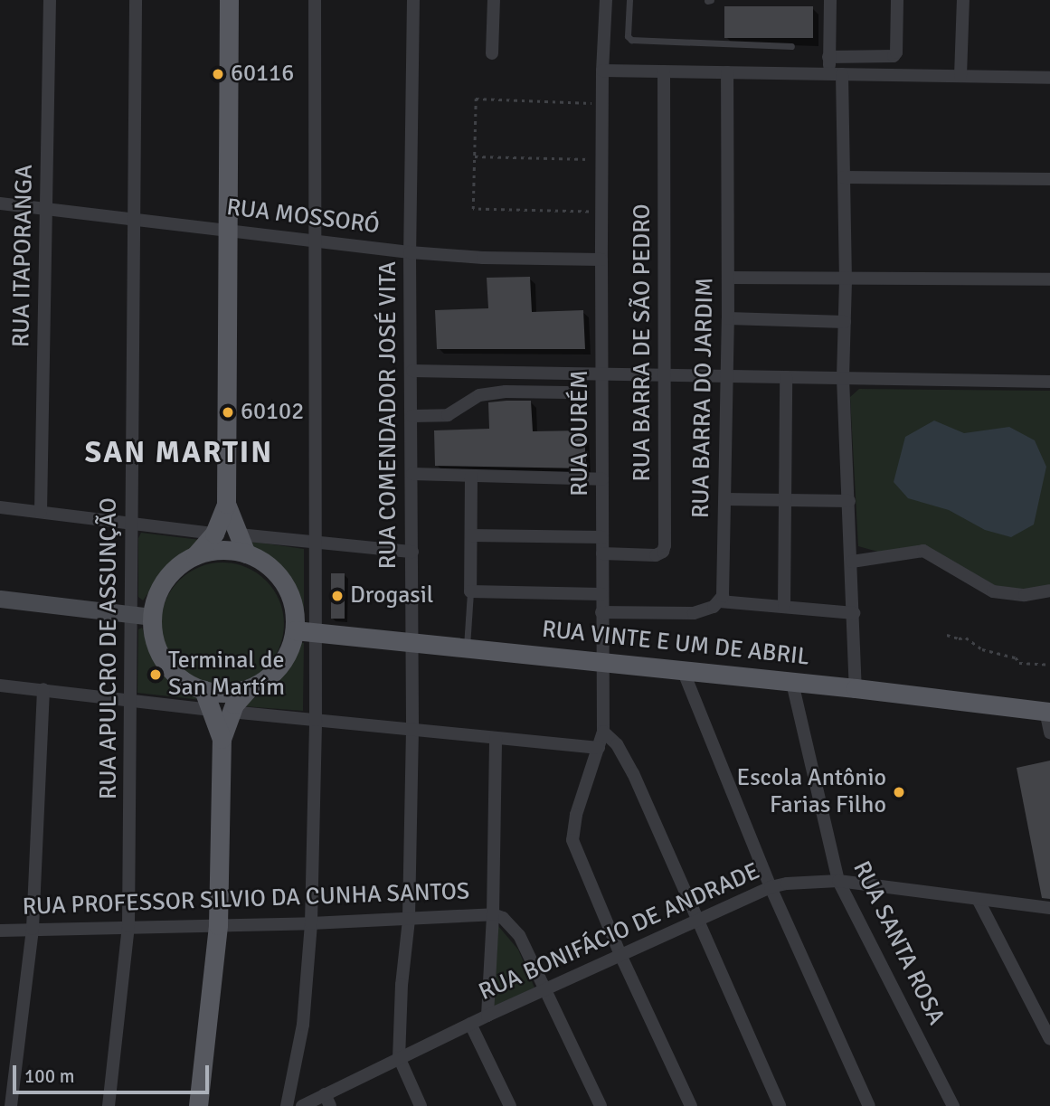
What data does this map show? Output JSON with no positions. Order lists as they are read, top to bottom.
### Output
{
  "streets": {
    "main road": ["RUA VINTE E UM DE ABRIL"],
    "street": [
      "RUA MOSSORÓ",
      "RUA ITAPORANGA",
      "RUA BARRA DE SÃO PEDRO",
      "RUA BARRA DO JARDIM",
      "RUA COMENDADOR JOSÉ VITA",
      "RUA OURÉM",
      "RUA APULCRO DE ASSUNÇÃO",
      "RUA PROFESSOR SILVIO DA CUNHA SANTOS",
      "RUA BONIFÁCIO DE ANDRADE",
      "RUA SANTA ROSA"
    ]
  },
  "crossings": [
    ["RUA MOSSORÓ", "RUA ITAPORANGA"],
    ["RUA MOSSORÓ", "RUA COMENDADOR JOSÉ VITA"],
    ["RUA MOSSORÓ", "RUA OURÉM"],
    ["RUA MOSSORÓ", "RUA APULCRO DE ASSUNÇÃO"],
    ["RUA BARRA DE SÃO PEDRO", "RUA OURÉM"],
    ["RUA COMENDADOR JOSÉ VITA", "RUA VINTE E UM DE ABRIL"],
    ["RUA COMENDADOR JOSÉ VITA", "RUA PROFESSOR SILVIO DA CUNHA SANTOS"],
    ["RUA COMENDADOR JOSÉ VITA", "RUA BONIFÁCIO DE ANDRADE"],
    ["RUA OURÉM", "RUA VINTE E UM DE ABRIL"],
    ["RUA OURÉM", "RUA BONIFÁCIO DE ANDRADE"],
    ["RUA VINTE E UM DE ABRIL", "RUA APULCRO DE ASSUNÇÃO"],
    ["RUA VINTE E UM DE ABRIL", "RUA SANTA ROSA"],
    ["RUA APULCRO DE ASSUNÇÃO", "RUA PROFESSOR SILVIO DA CUNHA SANTOS"],
    ["RUA BONIFÁCIO DE ANDRADE", "RUA SANTA ROSA"]
  ],
  "districts": ["SAN MARTIN"],
  "places": [
    "60116",
    "60102",
    "Drogasil",
    "Terminal de San Martím",
    "Escola Antônio Farias Filho"
  ],
  "scale_bar": "100 m"
}
